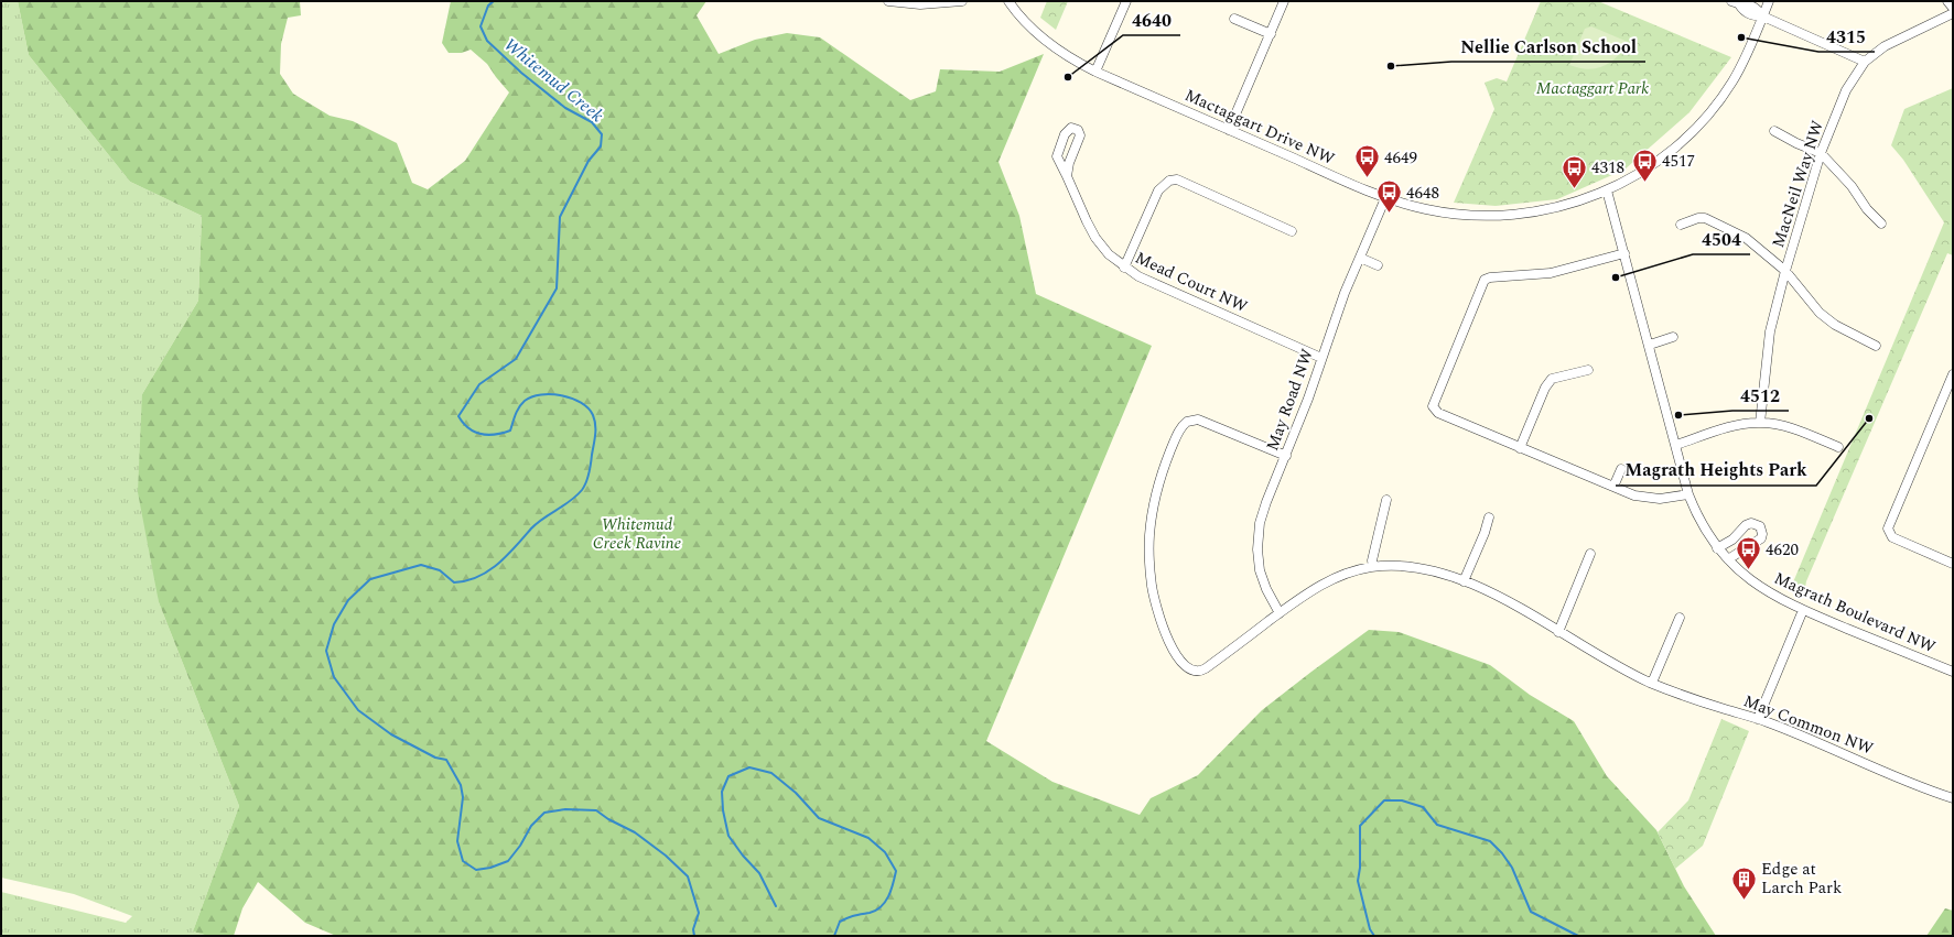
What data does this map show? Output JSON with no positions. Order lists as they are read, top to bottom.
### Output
{
  "streets": {
    "street": [
      "Mactaggart Drive NW",
      "MacNeil Way NW",
      "Mead Court NW",
      "May Road NW",
      "Magrath Boulevard NW",
      "May Common NW"
    ]
  },
  "crossings": [
    ["Mactaggart Drive NW", "May Road NW"],
    ["Mactaggart Drive NW", "Magrath Boulevard NW"],
    ["Mead Court NW", "May Road NW"],
    ["May Road NW", "May Common NW"]
  ],
  "water": ["Whitemud Creek"],
  "parks": ["Mactaggart Park", "Whitemud Creek Ravine"],
  "places": {
    "other": [
      "4315",
      "Nellie Carlson School",
      "4640",
      "4504",
      "4512",
      "Magrath Heights Park"
    ],
    "bus stop": [
      "4649",
      "4517",
      "4318",
      "4648",
      "4620"
    ],
    "building": ["Edge at Larch Park"]
  }
}
